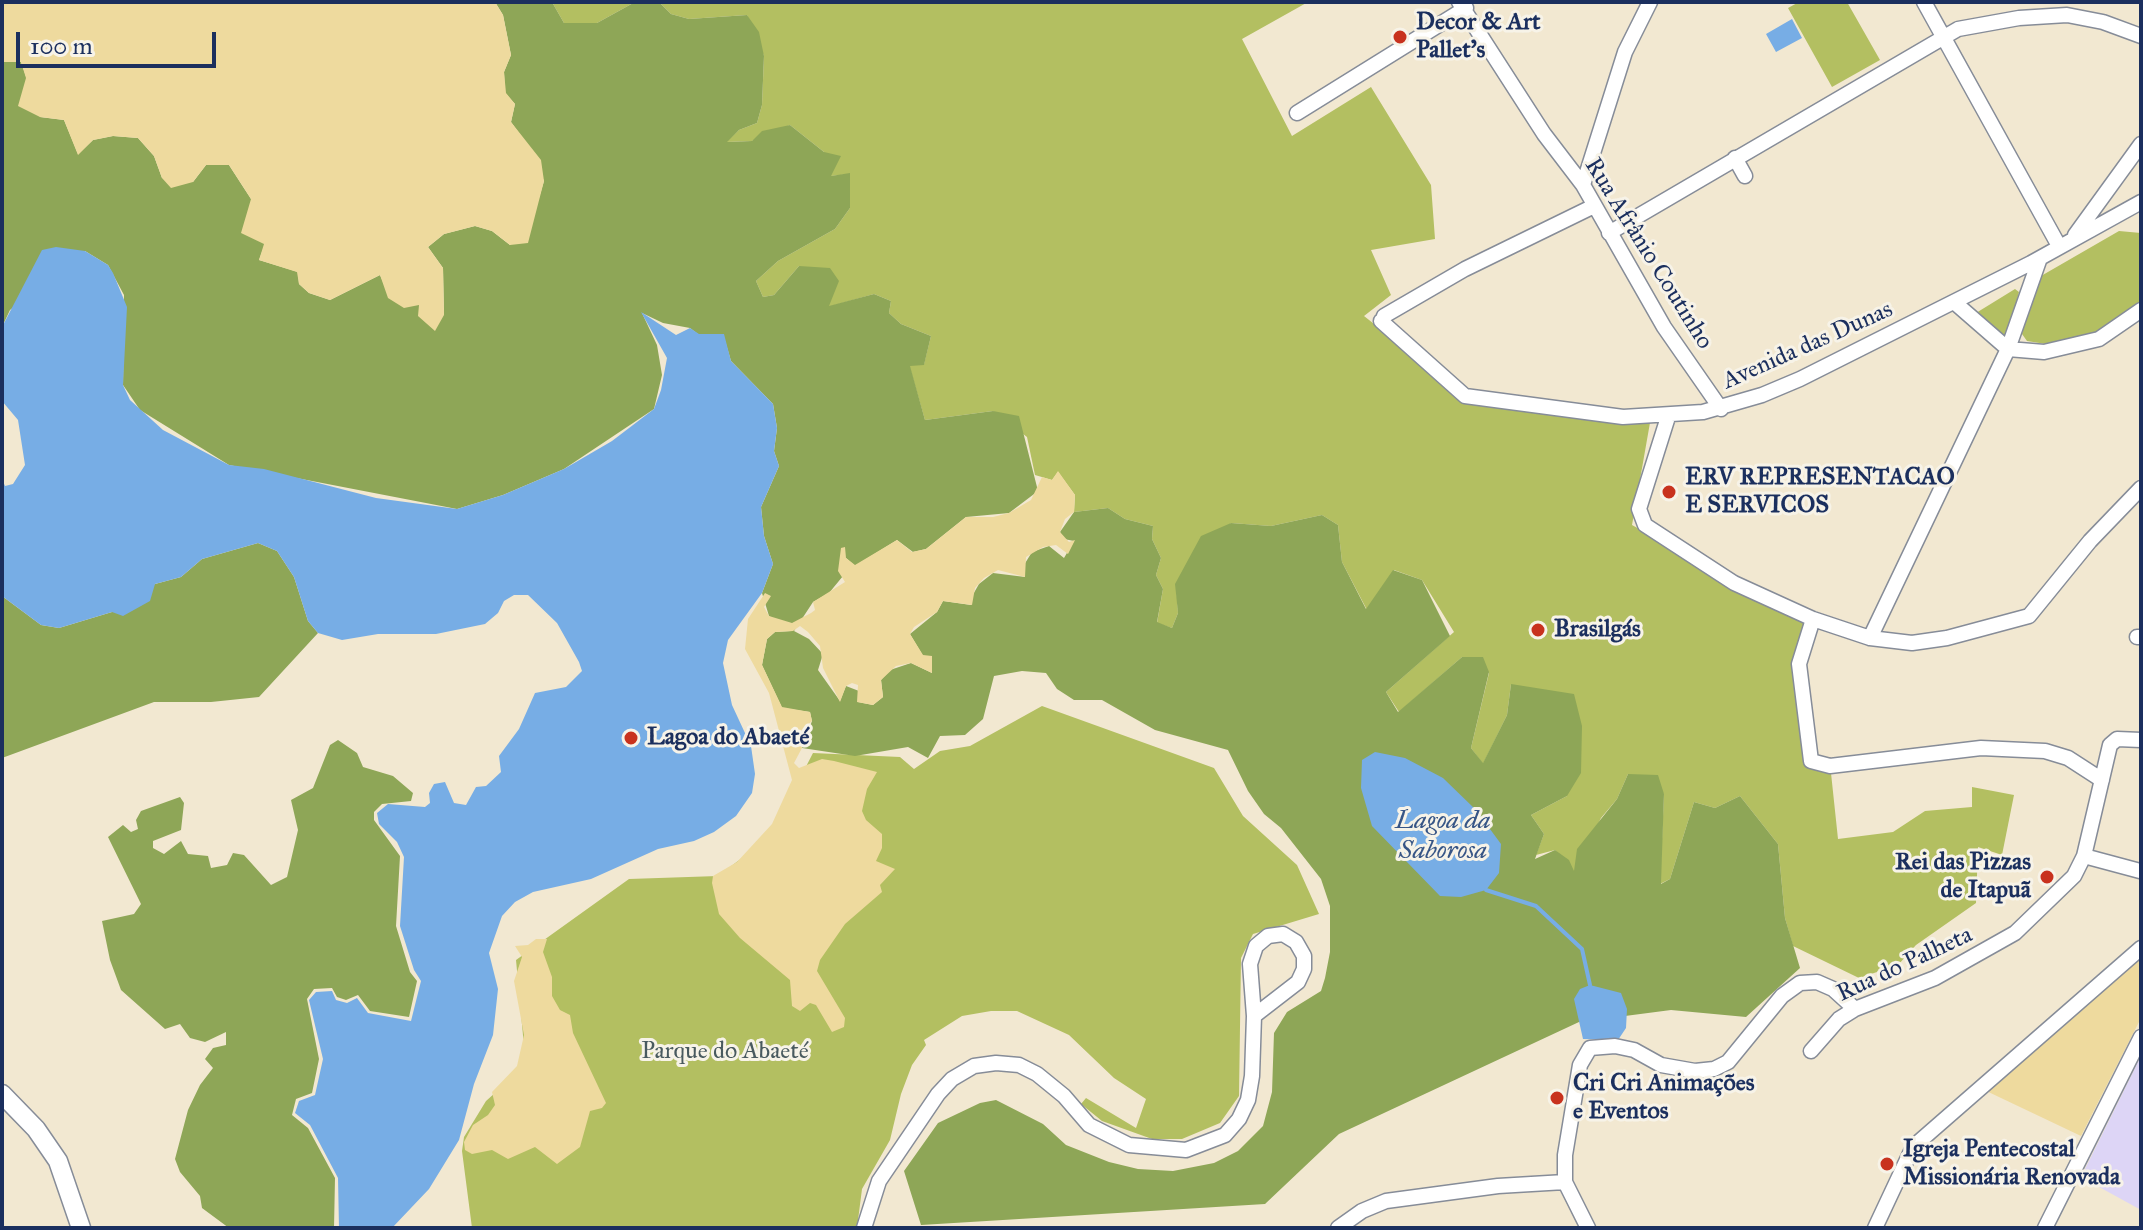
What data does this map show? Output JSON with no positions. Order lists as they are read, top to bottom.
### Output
{
  "streets": {
    "street": ["Rua Afrânio Coutinho", "Avenida das Dunas", "Rua do Palheta"]
  },
  "crossings": [
    ["Rua Afrânio Coutinho", "Avenida das Dunas"]
  ],
  "water": ["Lagoa da Saborosa"],
  "parks": ["Parque do Abaeté"],
  "places": [
    "Decor & Art Pallet's",
    "ERV REPRESENTACAO E SERVICOS",
    "Brasilgás",
    "Lagoa do Abaeté",
    "Rei das Pizzas de Itapuã",
    "Cri Cri Animações e Eventos",
    "Igreja Pentecostal Missionária Renovada"
  ],
  "scale_bar": "100 m"
}
